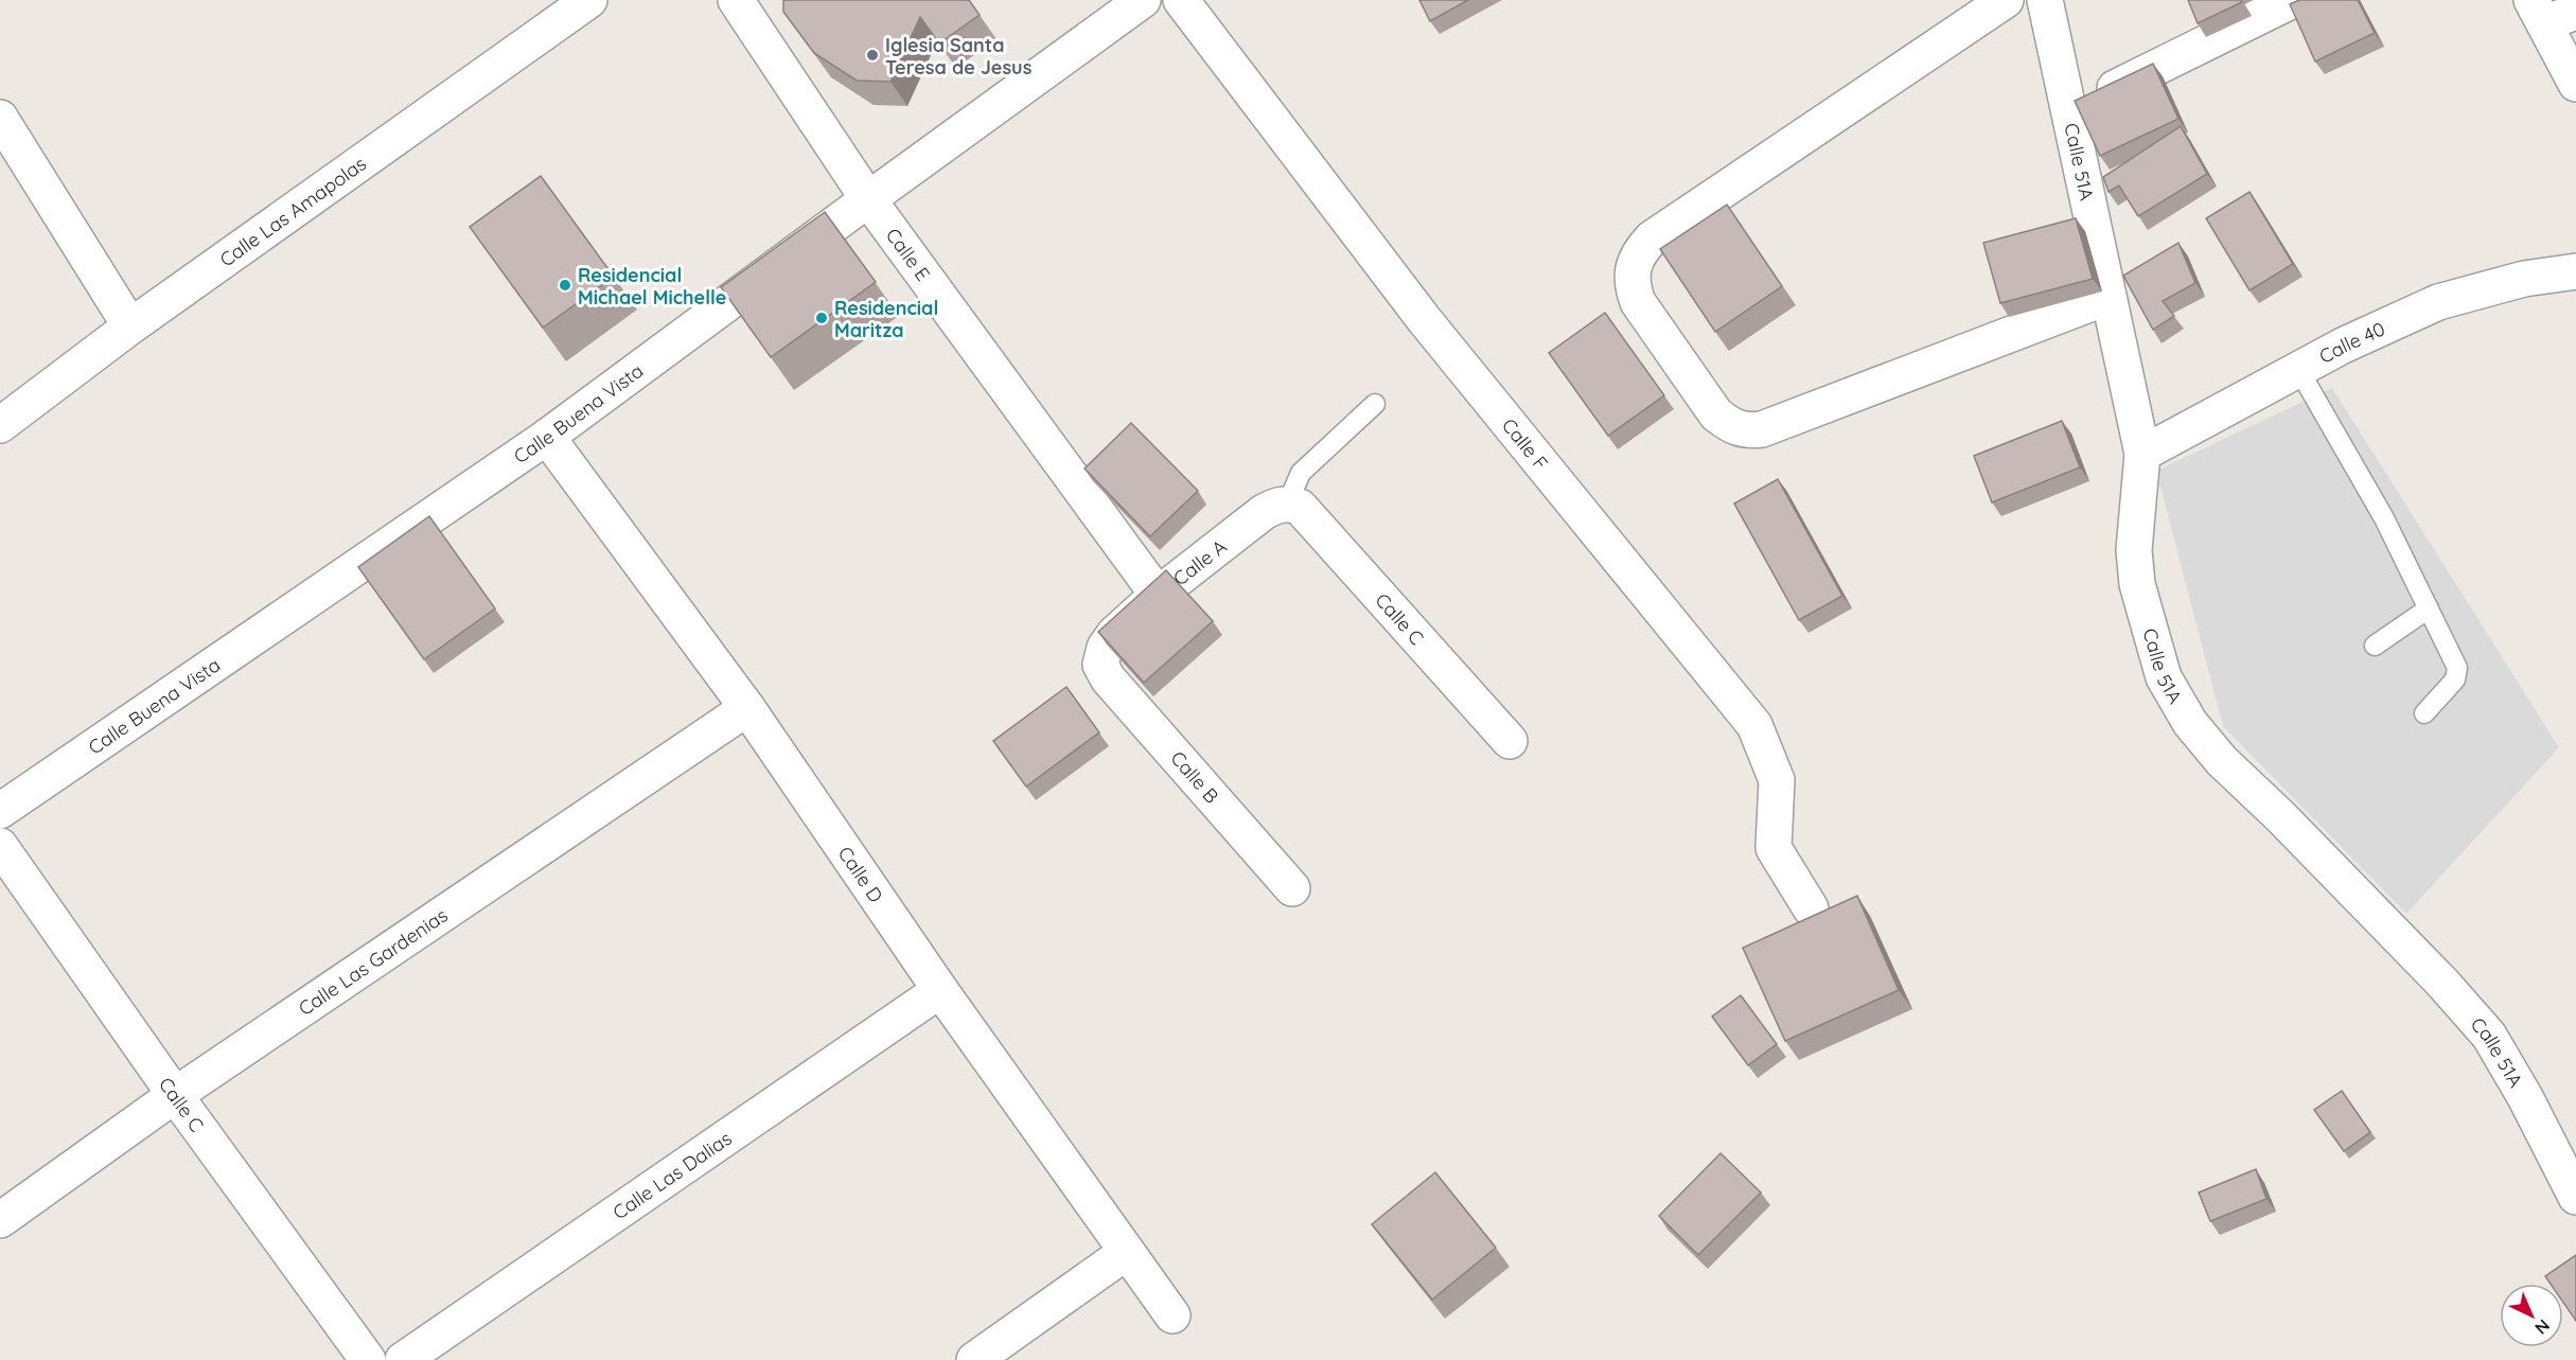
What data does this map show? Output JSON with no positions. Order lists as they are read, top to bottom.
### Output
{
  "streets": {
    "street": [
      "Calle 51A",
      "Calle Las Amapolas",
      "Calle E",
      "Calle 40",
      "Calle Buena Vista",
      "Calle F",
      "Calle A",
      "Calle C",
      "Calle B",
      "Calle D",
      "Calle Las Gardenias",
      "Calle Las Dalias"
    ]
  },
  "crossings": [
    ["Calle 51A", "Calle 40"],
    ["Calle E", "Calle Buena Vista"],
    ["Calle E", "Calle A"],
    ["Calle Buena Vista", "Calle D"],
    ["Calle A", "Calle C"],
    ["Calle A", "Calle B"],
    ["Calle C", "Calle Las Gardenias"],
    ["Calle D", "Calle Las Gardenias"],
    ["Calle D", "Calle Las Dalias"]
  ],
  "places": ["Iglesia Santa Teresa de Jesus", "Residencial Michael Michelle", "Residencial Maritza"],
  "north": "bottom right"
}
